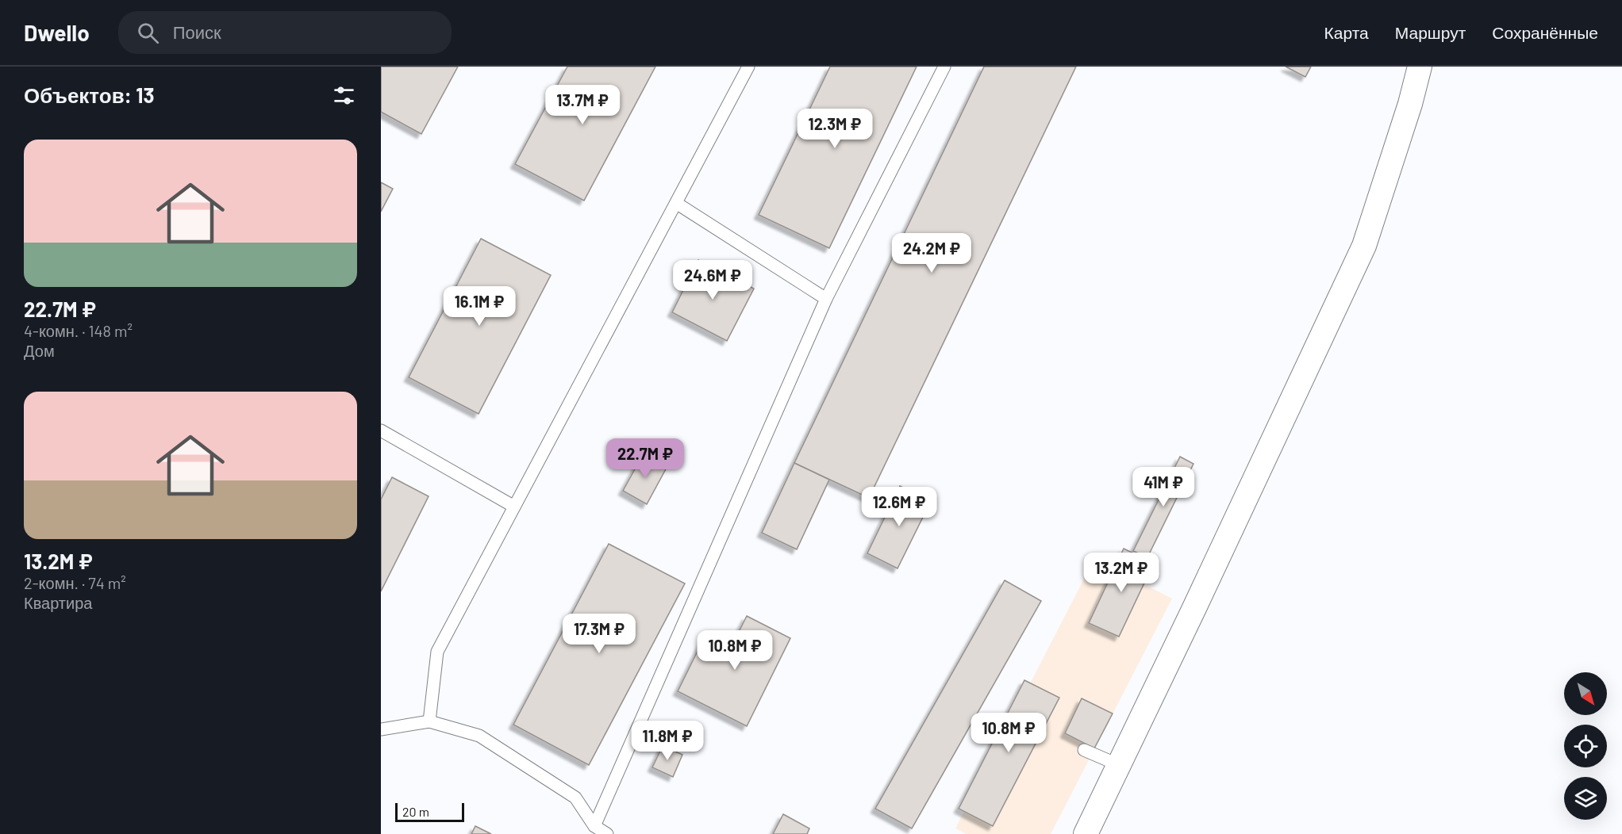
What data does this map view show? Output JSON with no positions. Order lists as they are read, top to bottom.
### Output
{
  "scale_bar": "20 m",
  "north": "bottom right",
  "page": {
    "header": "Dwello",
    "search": "Поиск",
    "nav": ["Карта", "Маршрут", "Сохранённые"],
    "heading": "Объектов: 13",
    "price": [
      "13.7M ₽",
      "12.3M ₽",
      "24.2M ₽",
      "24.6M ₽",
      "16.1M ₽",
      "22.7M ₽",
      "41M ₽",
      "12.6M ₽",
      "13.2M ₽",
      "17.3M ₽",
      "10.8M ₽",
      "10.8M ₽",
      "11.8M ₽"
    ],
    "list": [
      {
        "name": "22.7M ₽",
        "note": "4-комн. · 148 m² · Дом"
      },
      {
        "name": "13.2M ₽",
        "note": "2-комн. · 74 m² · Квартира"
      }
    ],
    "scale": "20 m"
  }
}
